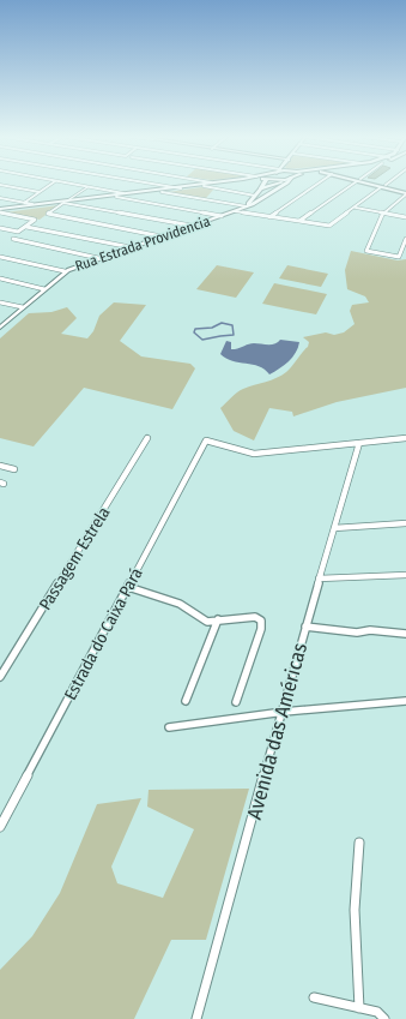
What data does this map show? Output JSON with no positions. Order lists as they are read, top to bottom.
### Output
{
  "streets": {
    "main road": ["Rua Estrada Providencia"],
    "street": ["Passagem Estrela", "Estrada do Caixa Pará", "Avenida das Américas"]
  },
  "crossings": [
    ["Estrada do Caixa Pará", "Avenida das Américas"]
  ]
}
